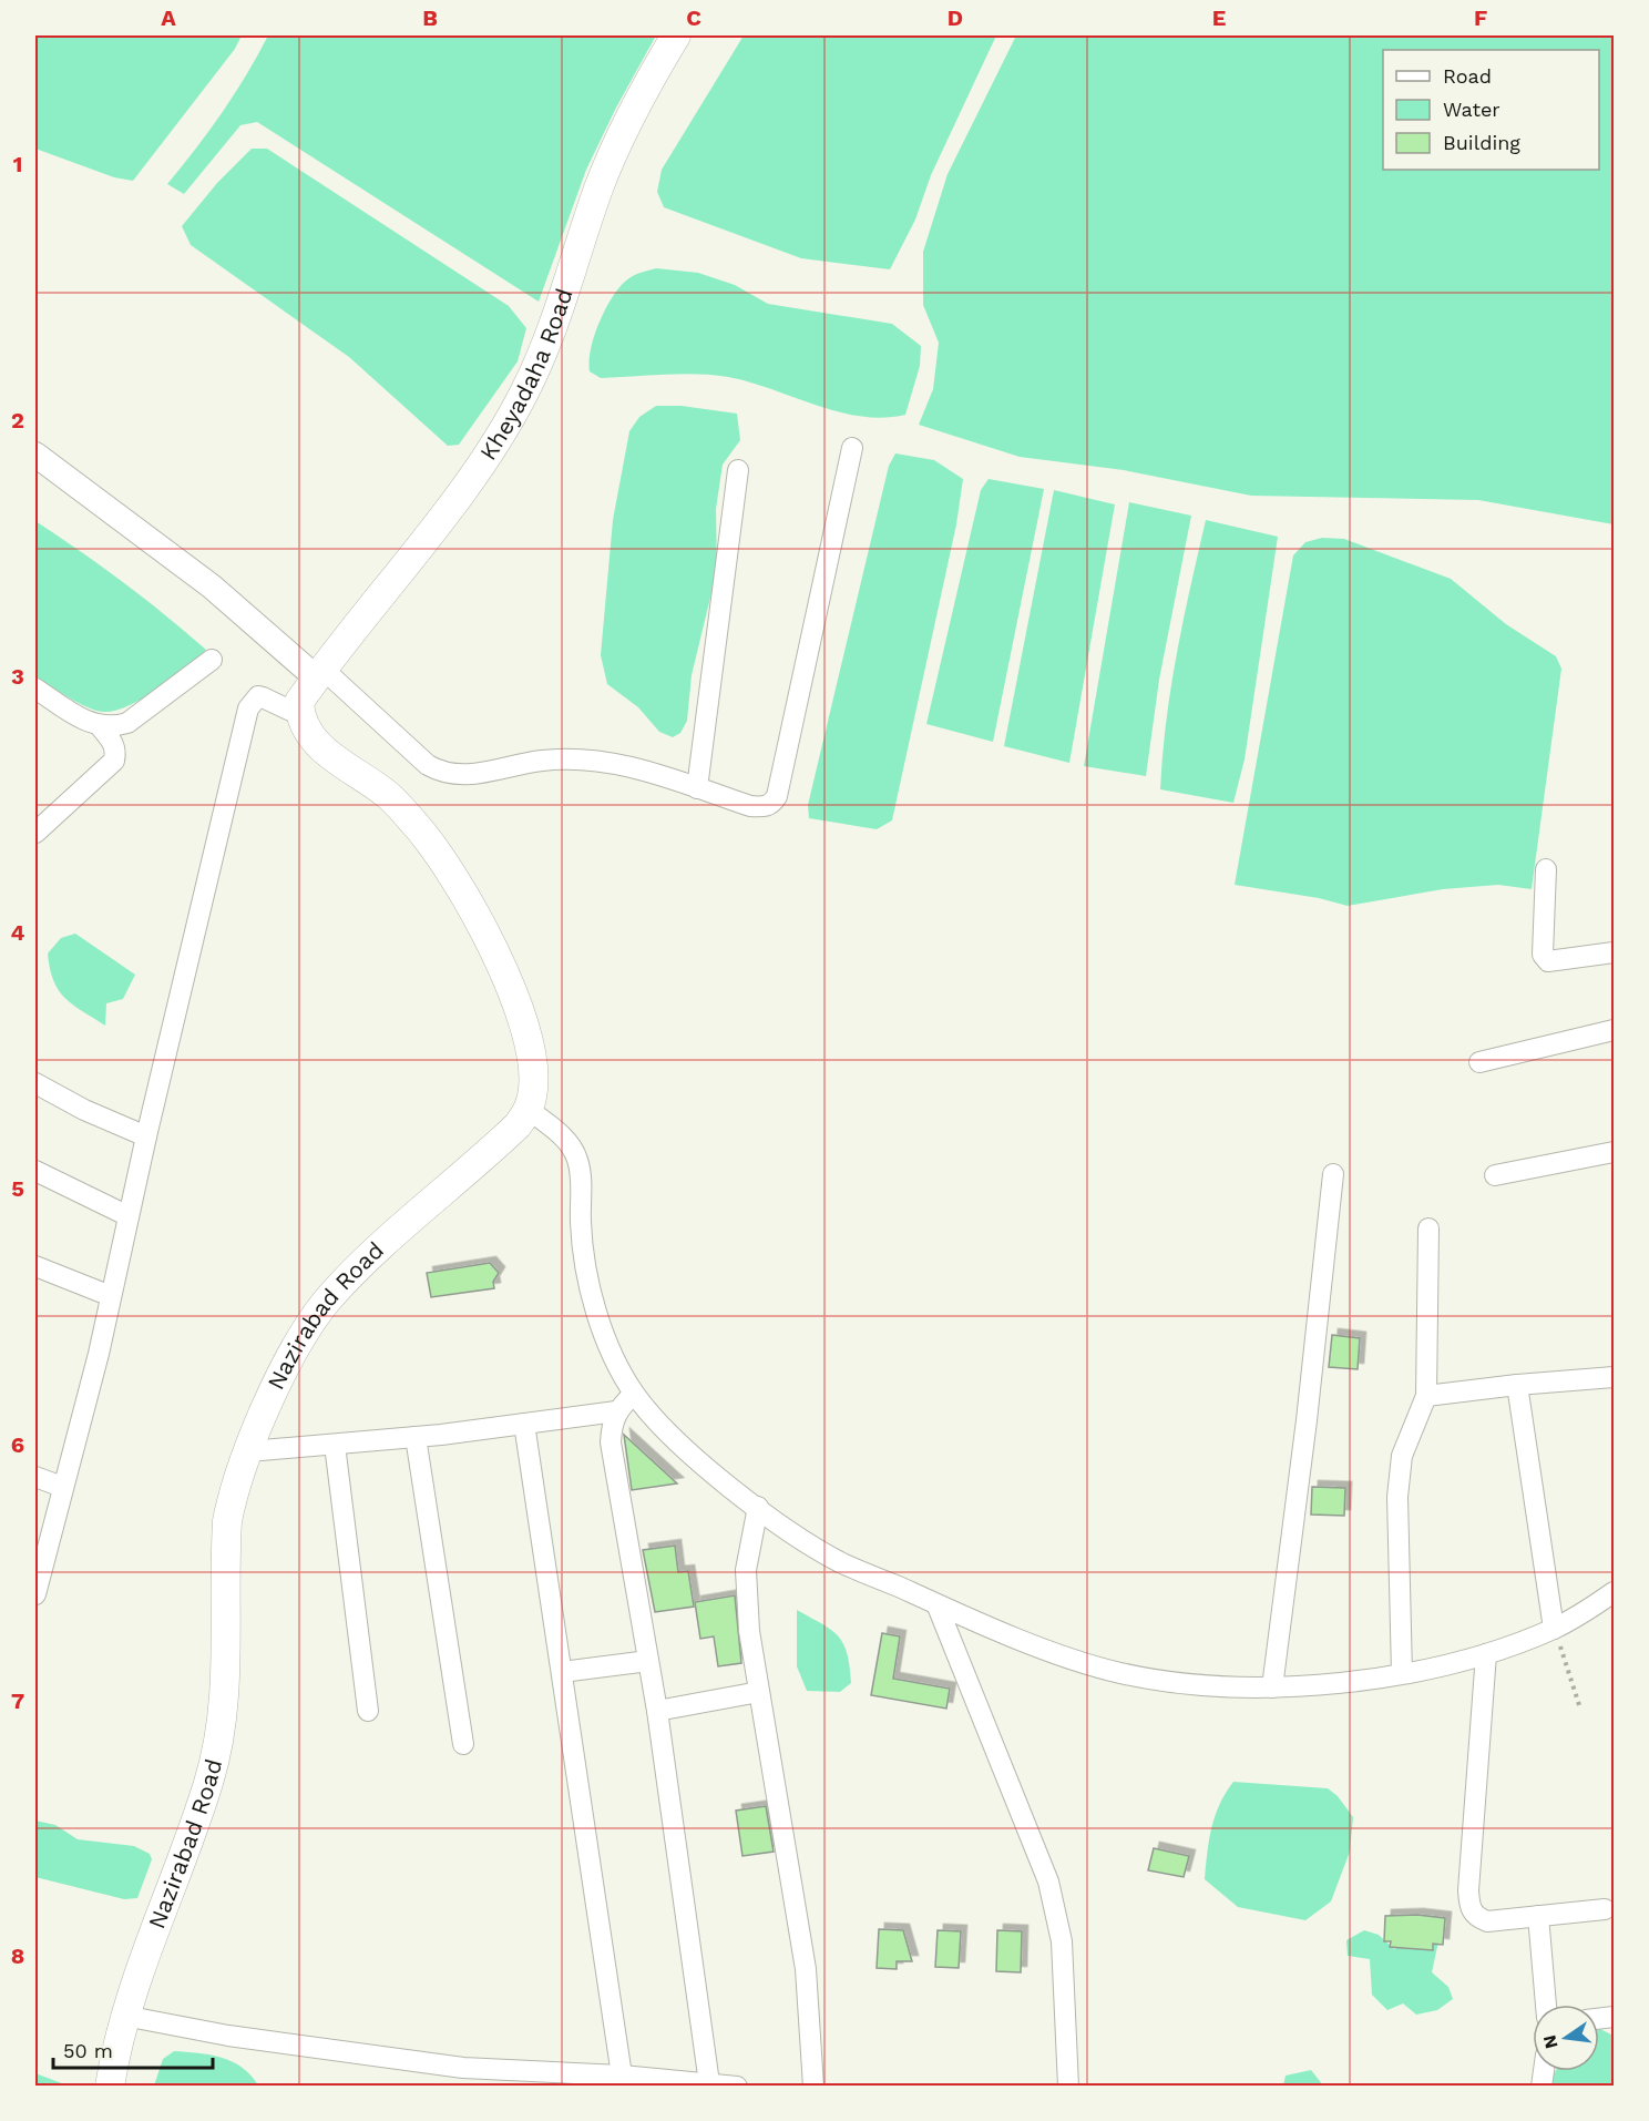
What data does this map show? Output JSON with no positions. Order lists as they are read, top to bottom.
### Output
{
  "streets": {
    "main road": ["Kheyadaha Road", "Nazirabad Road"]
  },
  "legend": ["Road", "Water", "Building"],
  "scale_bar": "50 m",
  "north": "left",
  "grid": {
    "columns": [
      "A",
      "B",
      "C",
      "D",
      "E",
      "F"
    ],
    "rows": [
      "1",
      "2",
      "3",
      "4",
      "5",
      "6",
      "7",
      "8"
    ]
  }
}
